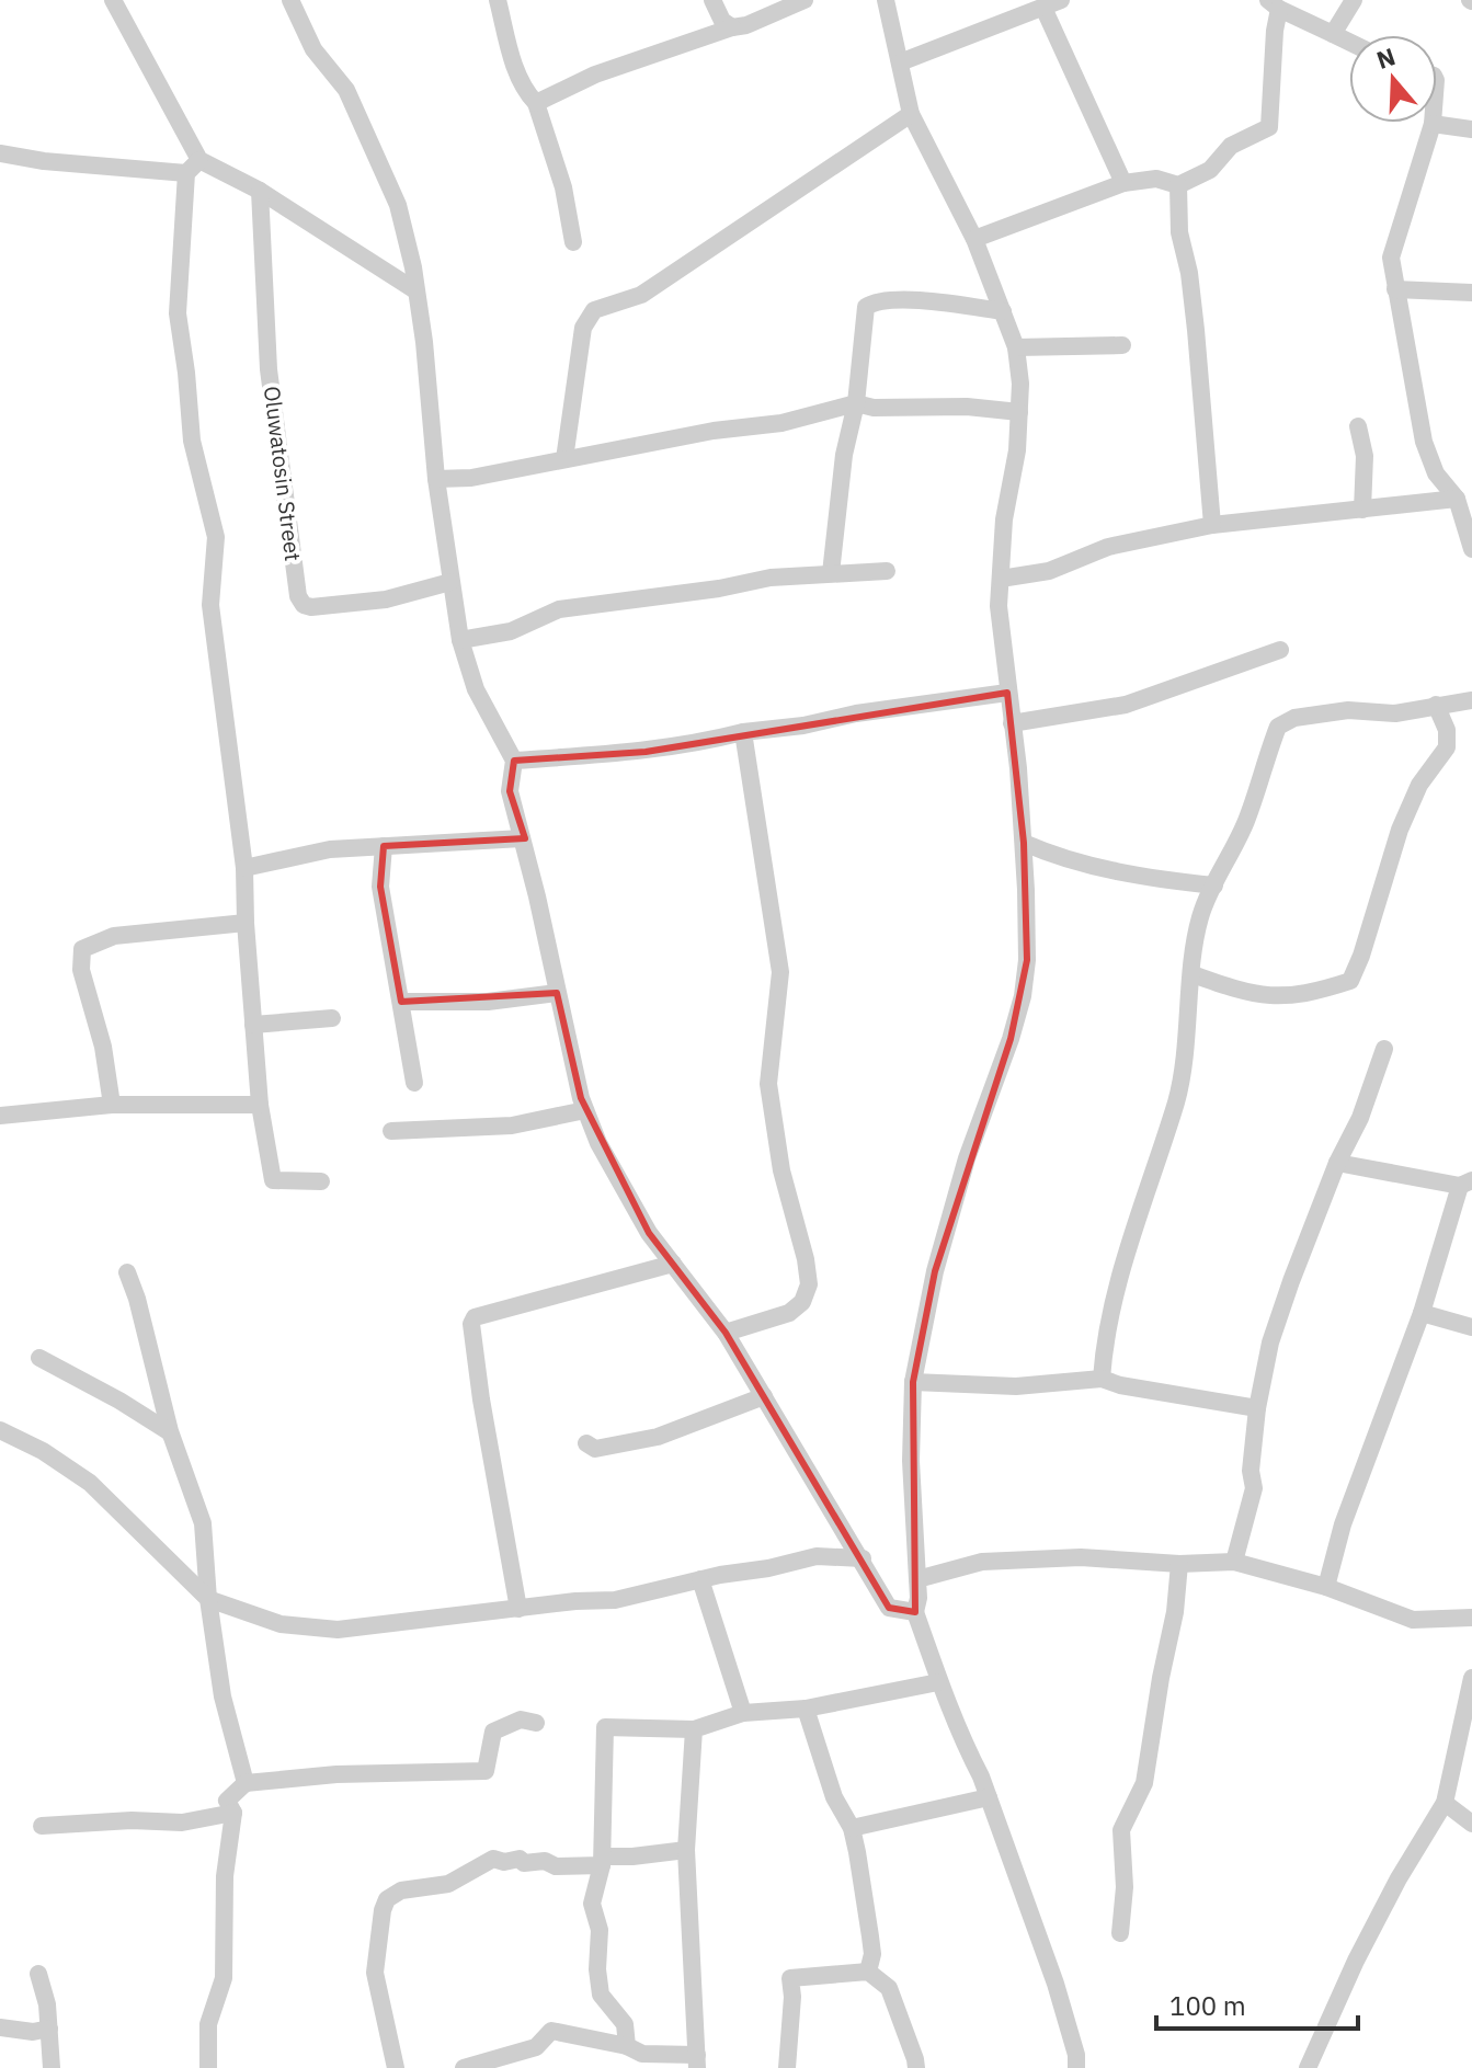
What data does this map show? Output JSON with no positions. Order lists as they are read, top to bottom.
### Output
{
  "streets": {
    "street": ["Oluwatosin Street"]
  },
  "scale_bar": "100 m",
  "north": "top"
}
